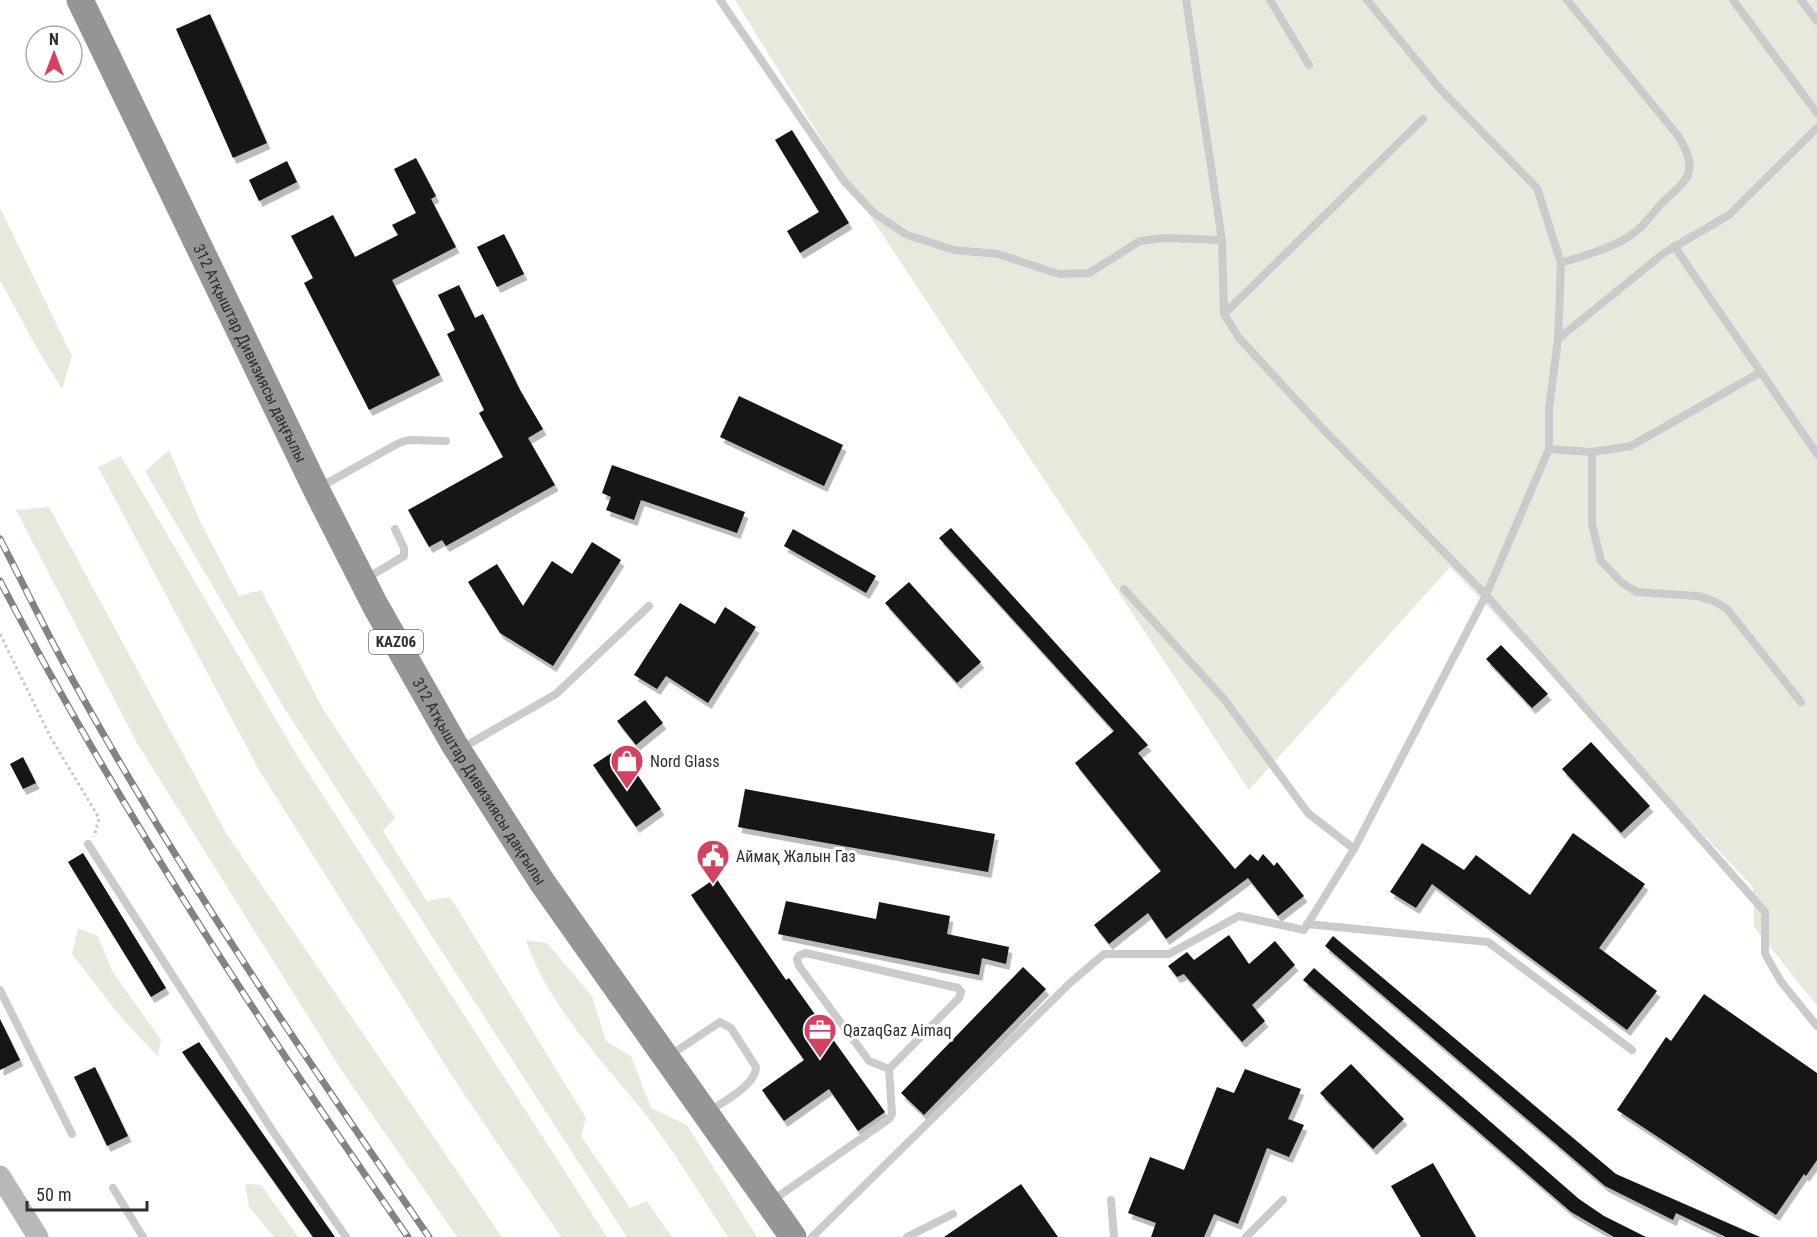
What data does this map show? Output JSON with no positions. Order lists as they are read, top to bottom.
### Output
{
  "streets": {
    "highway": ["312 Атқыштар Дивизиясы даңғылы", "KАZ06"]
  },
  "places": {
    "shop": ["Nord Glass"],
    "public building": ["Аймақ Жалын Газ"],
    "office": ["QazaqGaz Aimaq"]
  },
  "scale_bar": "50 m",
  "north": "top"
}
